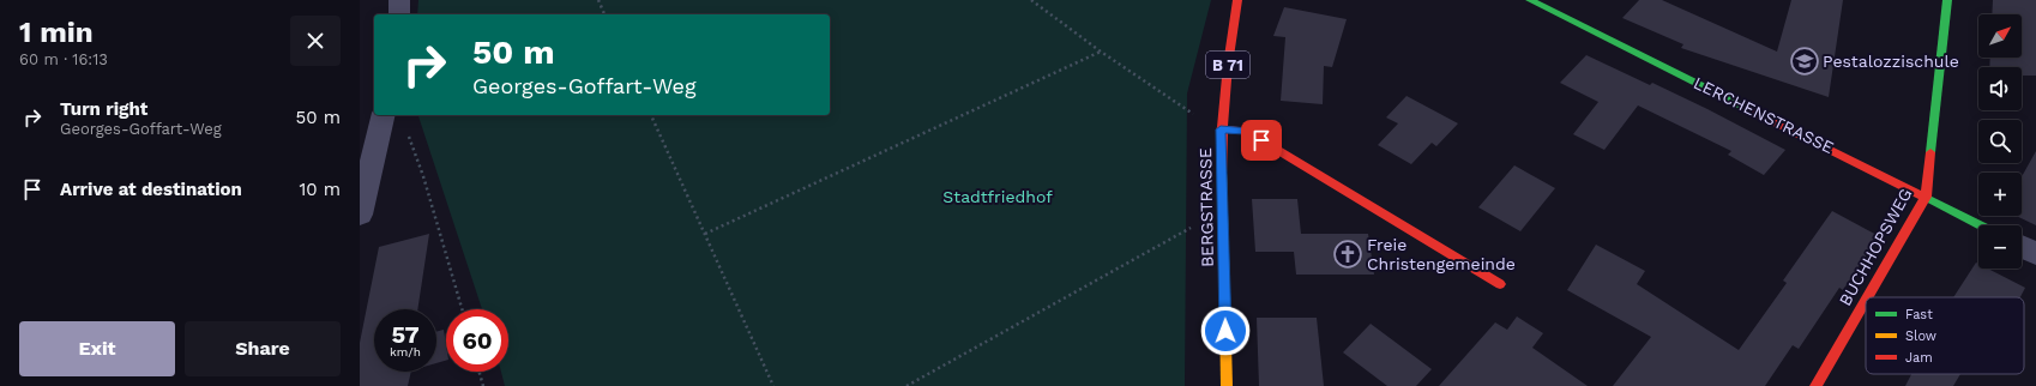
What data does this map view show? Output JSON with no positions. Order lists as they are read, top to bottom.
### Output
{
  "streets": {
    "street": [
      "B 71",
      "LERCHENSTRASSE",
      "BERGSTRASSE",
      "BUCHHOPSWEG"
    ]
  },
  "crossings": [
    ["LERCHENSTRASSE", "BUCHHOPSWEG"]
  ],
  "parks": ["Stadtfriedhof"],
  "places": {
    "school or university": ["Pestalozzischule"],
    "church": ["Freie Christengemeinde"]
  },
  "legend": ["Fast", "Slow", "Jam"],
  "north": "top right",
  "page": {
    "heading": ["1 min", "60 m · 16:13"],
    "map_buttons": ["+", "−"],
    "turn": ["50 m", "Georges-Goffart-Weg"],
    "list": [
      {
        "name": "Turn right",
        "note": "Georges-Goffart-Weg",
        "value": "50 m"
      },
      {
        "name": "Arrive at destination",
        "value": "10 m"
      }
    ],
    "speed": "57 km/h",
    "limit": "60",
    "buttons": ["Exit", "Share"]
  }
}
